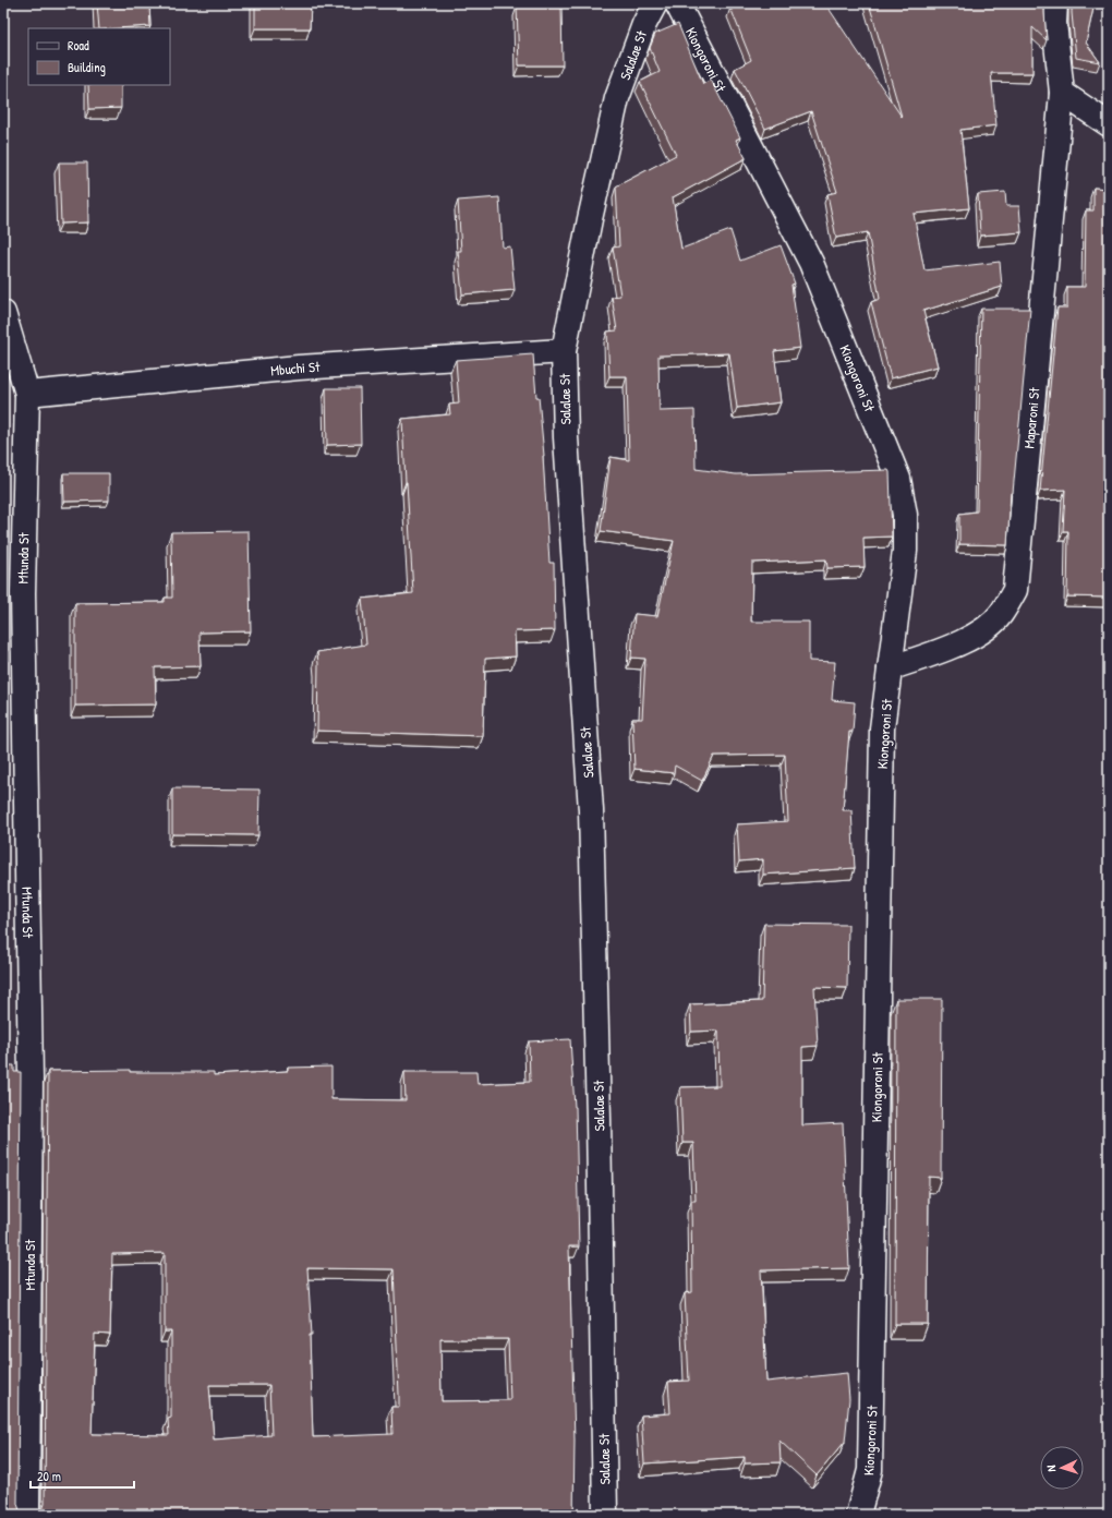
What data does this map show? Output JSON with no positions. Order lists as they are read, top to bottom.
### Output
{
  "streets": {
    "street": [
      "Salalae St",
      "Kiongoroni St",
      "Mbuchi St",
      "Maparoni St",
      "Mtunda St"
    ]
  },
  "crossings": [
    ["Salalae St", "Mbuchi St"],
    ["Kiongoroni St", "Maparoni St"],
    ["Mbuchi St", "Mtunda St"]
  ],
  "legend": ["Road", "Building"],
  "scale_bar": "20 m",
  "north": "left"
}
